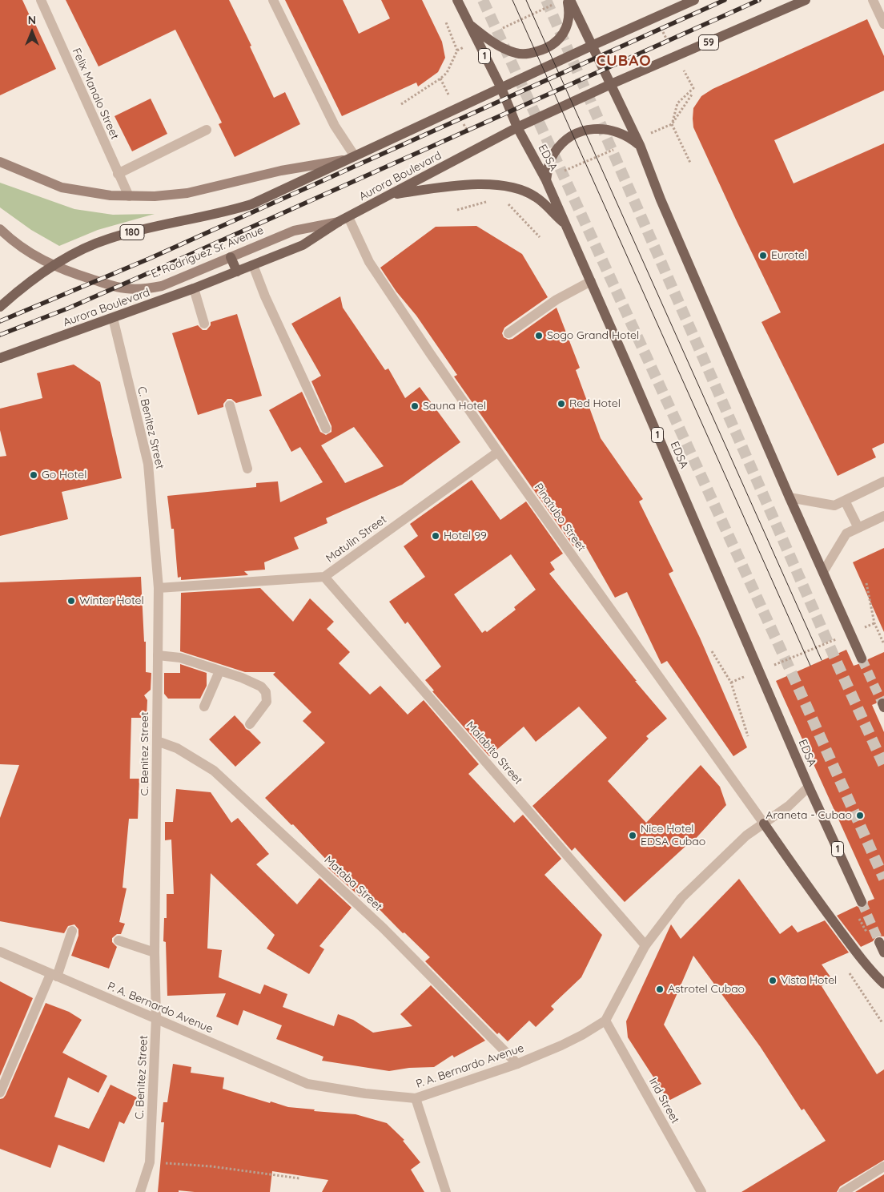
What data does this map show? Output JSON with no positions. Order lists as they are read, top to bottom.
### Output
{
  "streets": {
    "main road": [
      "59",
      "1",
      "EDSA",
      "Aurora Boulevard",
      "180",
      "E. Rodriguez Sr. Avenue"
    ],
    "street": [
      "Felix Manalo Street",
      "C. Benitez Street",
      "Pinatubo Street",
      "Matulin Street",
      "Malabito Street",
      "Mataba Street",
      "P. A. Bernardo Avenue",
      "Irid Street"
    ]
  },
  "crossings": [
    ["EDSA", "Aurora Boulevard"],
    ["EDSA", "180"],
    ["EDSA", "P. A. Bernardo Avenue"],
    ["Aurora Boulevard", "E. Rodriguez Sr. Avenue"],
    ["Aurora Boulevard", "C. Benitez Street"],
    ["Aurora Boulevard", "Pinatubo Street"],
    ["E. Rodriguez Sr. Avenue", "Pinatubo Street"],
    ["C. Benitez Street", "Matulin Street"],
    ["C. Benitez Street", "Mataba Street"],
    ["C. Benitez Street", "P. A. Bernardo Avenue"],
    ["Pinatubo Street", "Matulin Street"],
    ["Pinatubo Street", "P. A. Bernardo Avenue"],
    ["Matulin Street", "Malabito Street"],
    ["Malabito Street", "P. A. Bernardo Avenue"],
    ["Mataba Street", "P. A. Bernardo Avenue"],
    ["P. A. Bernardo Avenue", "Irid Street"]
  ],
  "districts": ["CUBAO"],
  "places": [
    "Eurotel",
    "Sogo Grand Hotel",
    "Red Hotel",
    "Sauna Hotel",
    "Go Hotel",
    "Hotel 99",
    "Winter Hotel",
    "Araneta - Cubao",
    "Nice Hotel EDSA Cubao",
    "Vista Hotel",
    "Astrotel Cubao"
  ],
  "north": "top"
}
